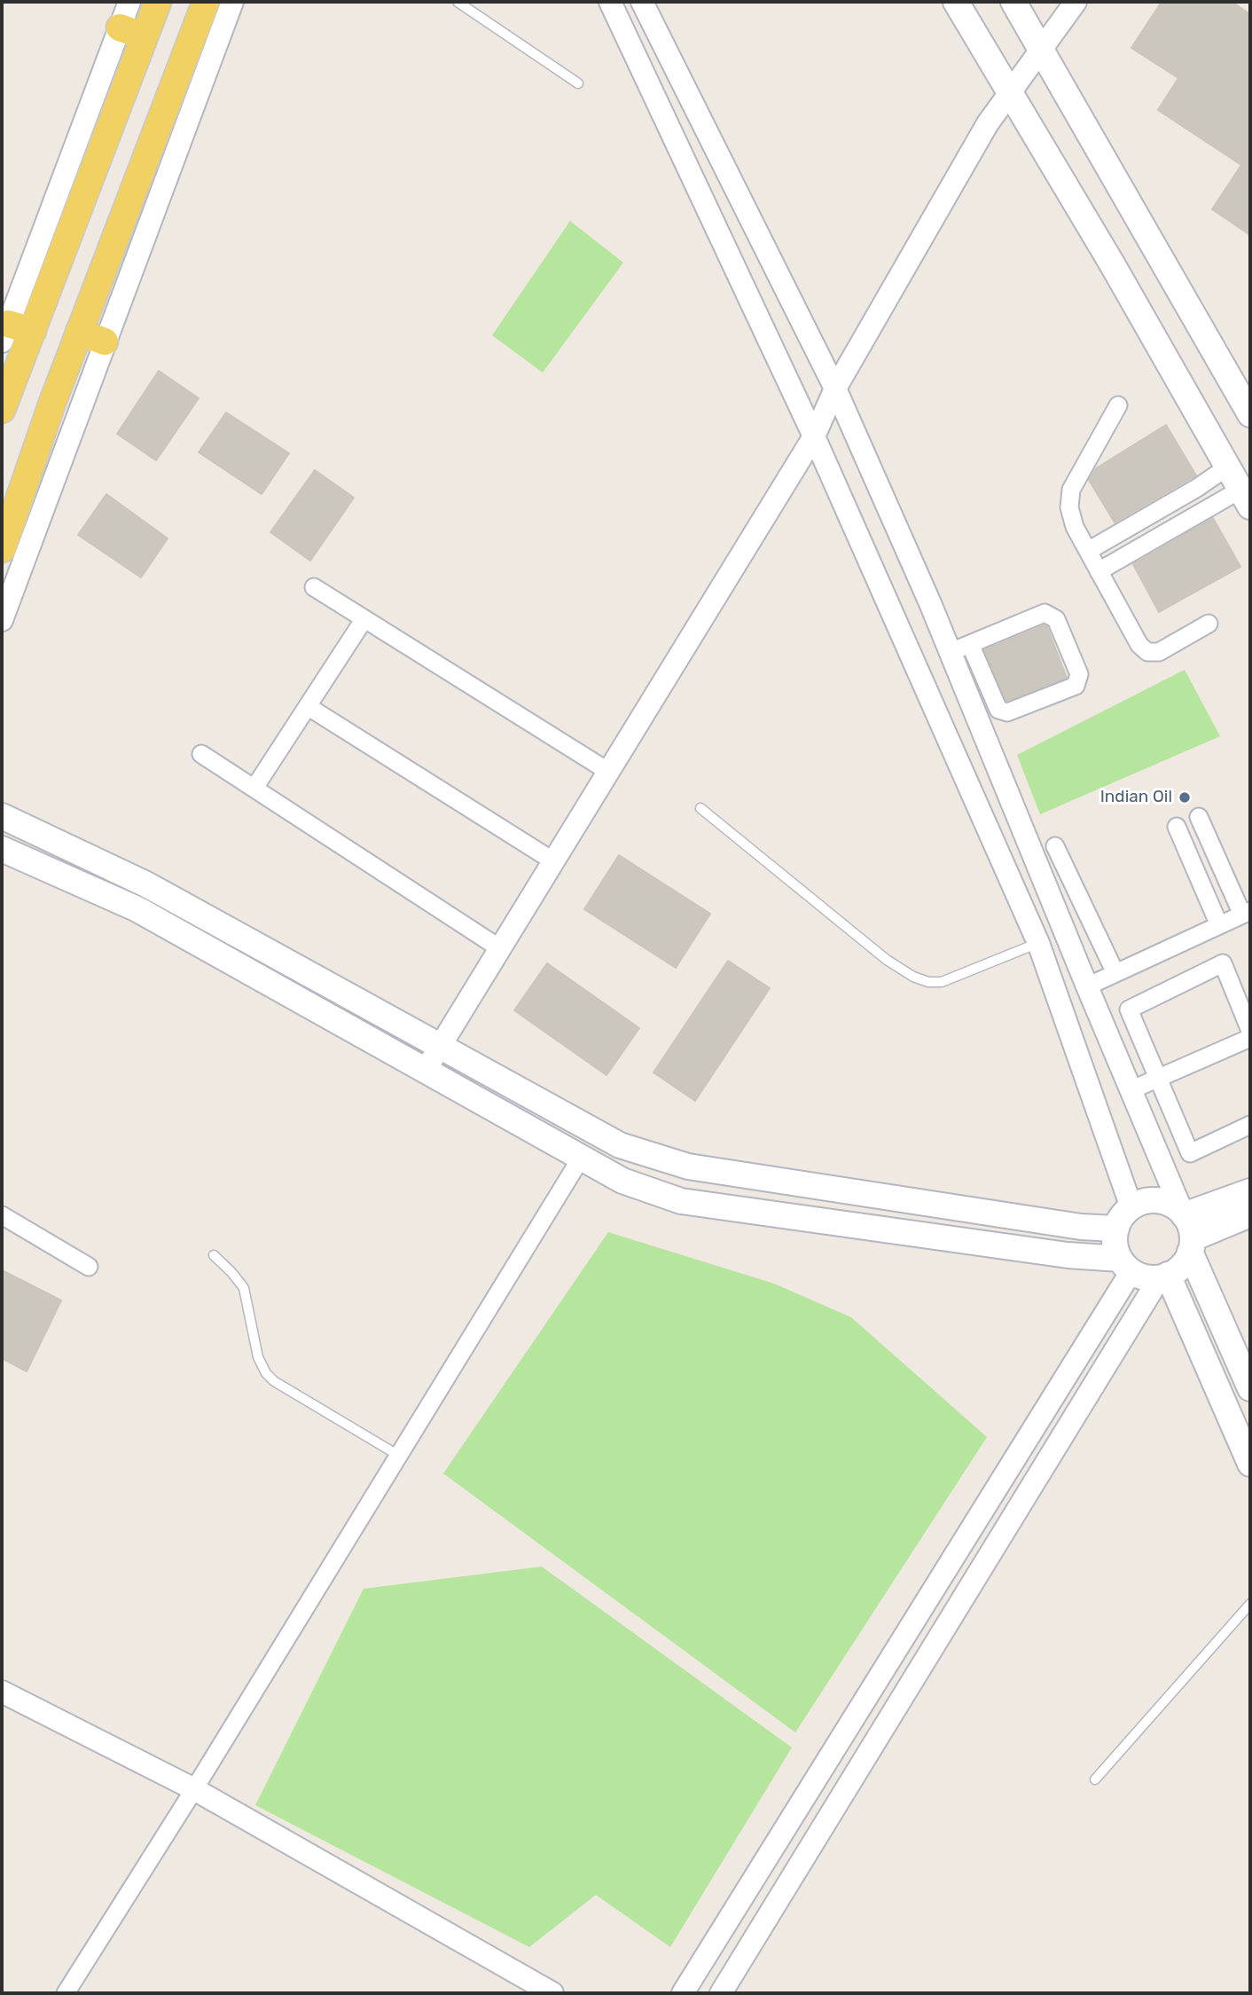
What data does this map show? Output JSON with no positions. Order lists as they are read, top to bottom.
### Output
{
  "places": ["Indian Oil"]
}
